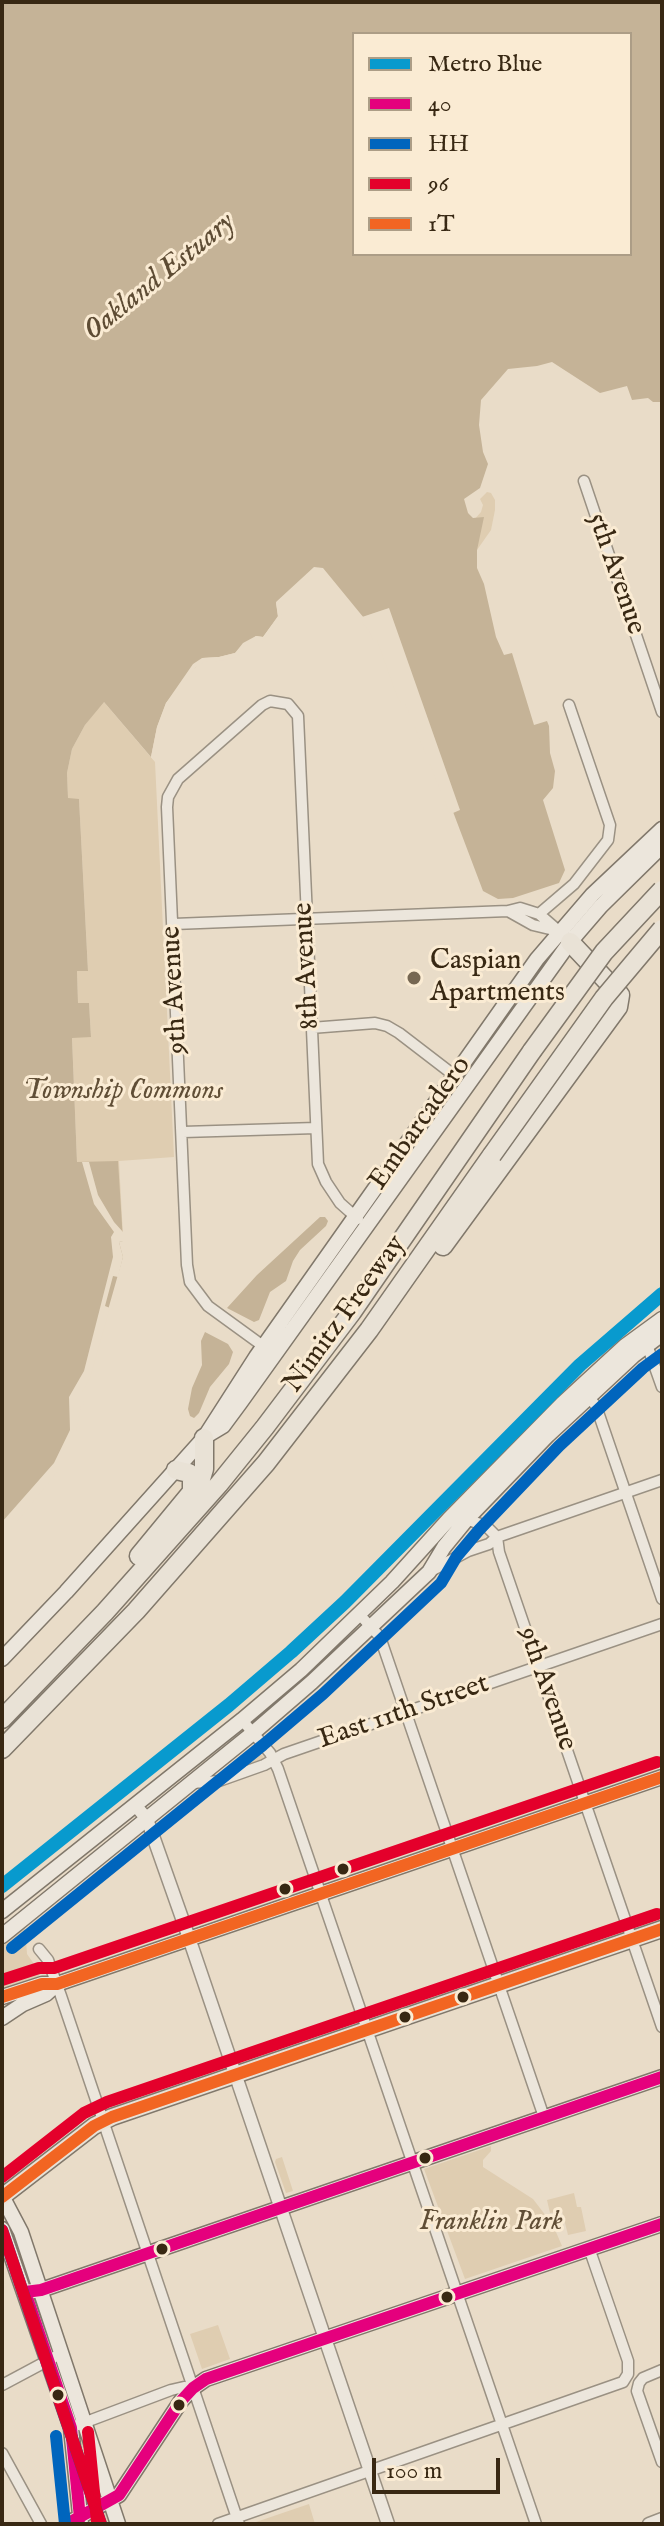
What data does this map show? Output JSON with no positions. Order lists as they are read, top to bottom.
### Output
{
  "streets": {
    "highway": ["Nimitz Freeway"],
    "main road": ["Embarcadero"],
    "street": [
      "5th Avenue",
      "8th Avenue",
      "9th Avenue",
      "East 11th Street"
    ]
  },
  "crossings": [
    ["8th Avenue", "9th Avenue"],
    ["8th Avenue", "Embarcadero"],
    ["9th Avenue", "Embarcadero"],
    ["9th Avenue", "East 11th Street"]
  ],
  "water": ["Oakland Estuary"],
  "parks": ["Township Commons", "Franklin Park"],
  "places": ["Caspian Apartments"],
  "lines": [
    "metro line Blue",
    "transit line HH",
    "transit line 96",
    "transit line 1T",
    "transit line 40"
  ],
  "legend": [
    "Metro Blue",
    "40",
    "HH",
    "96",
    "1T"
  ],
  "scale_bar": "100 m"
}
